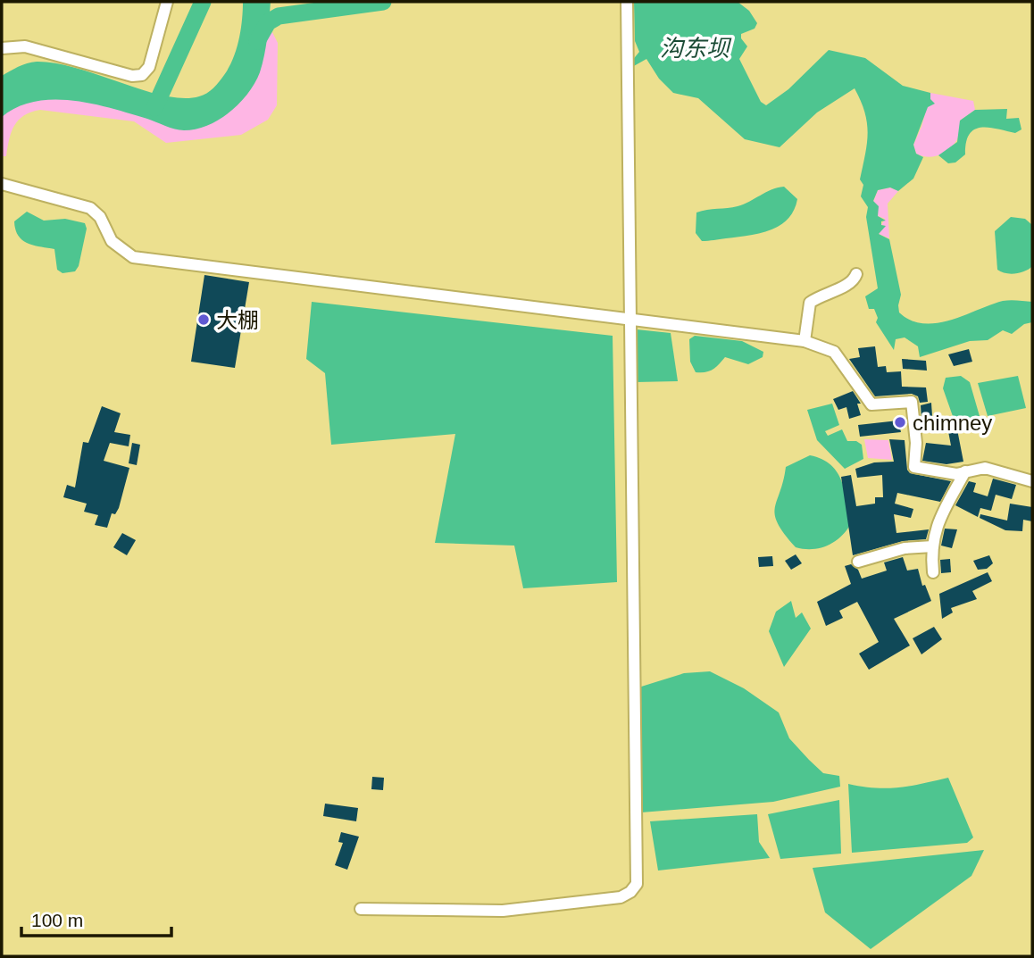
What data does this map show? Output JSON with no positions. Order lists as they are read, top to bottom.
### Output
{
  "water": ["沟东坝"],
  "places": ["大棚", "chimney"],
  "scale_bar": "100 m"
}
